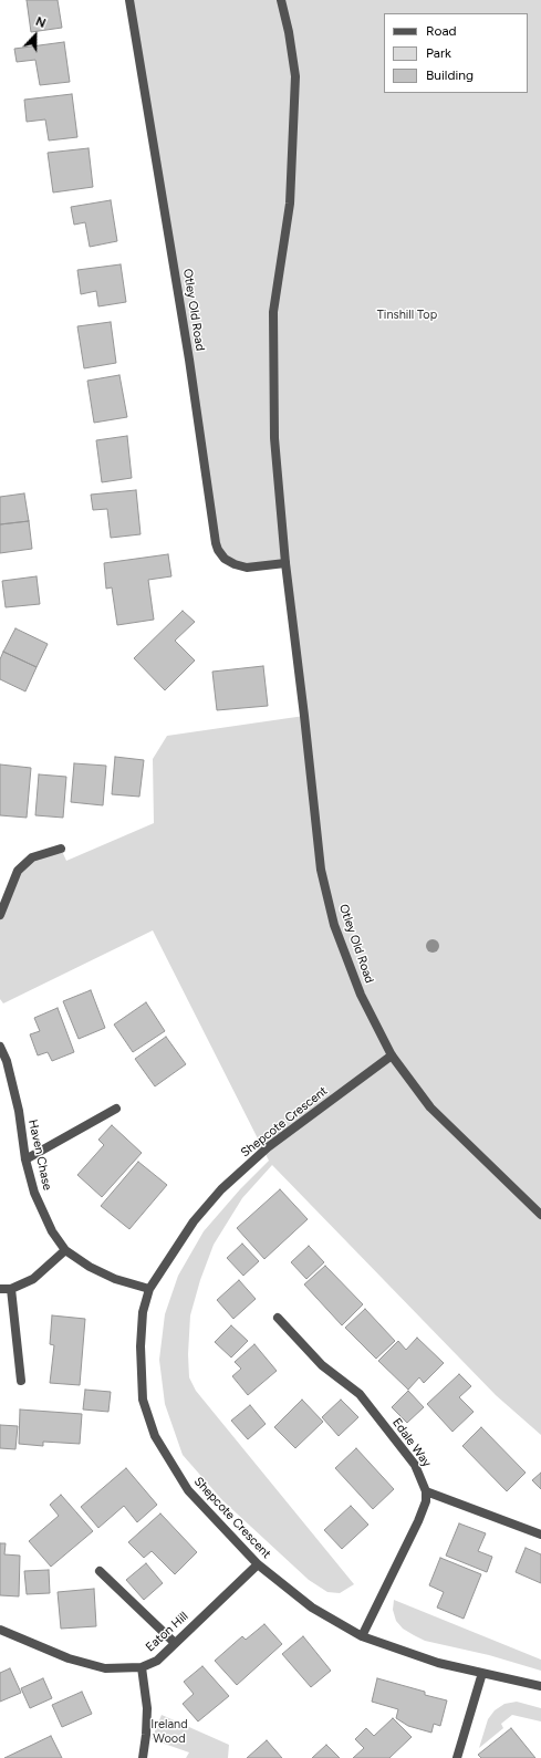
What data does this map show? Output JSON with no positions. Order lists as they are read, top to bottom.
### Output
{
  "streets": {
    "street": [
      "Otley Old Road",
      "Shepcote Crescent",
      "Haven Chase",
      "Edale Way",
      "Eaton Hill"
    ]
  },
  "crossings": [
    ["Otley Old Road", "Shepcote Crescent"],
    ["Shepcote Crescent", "Haven Chase"],
    ["Shepcote Crescent", "Eaton Hill"]
  ],
  "parks": ["Tinshill Top", "Ireland Wood"],
  "legend": ["Road", "Park", "Building"],
  "north": "top"
}
